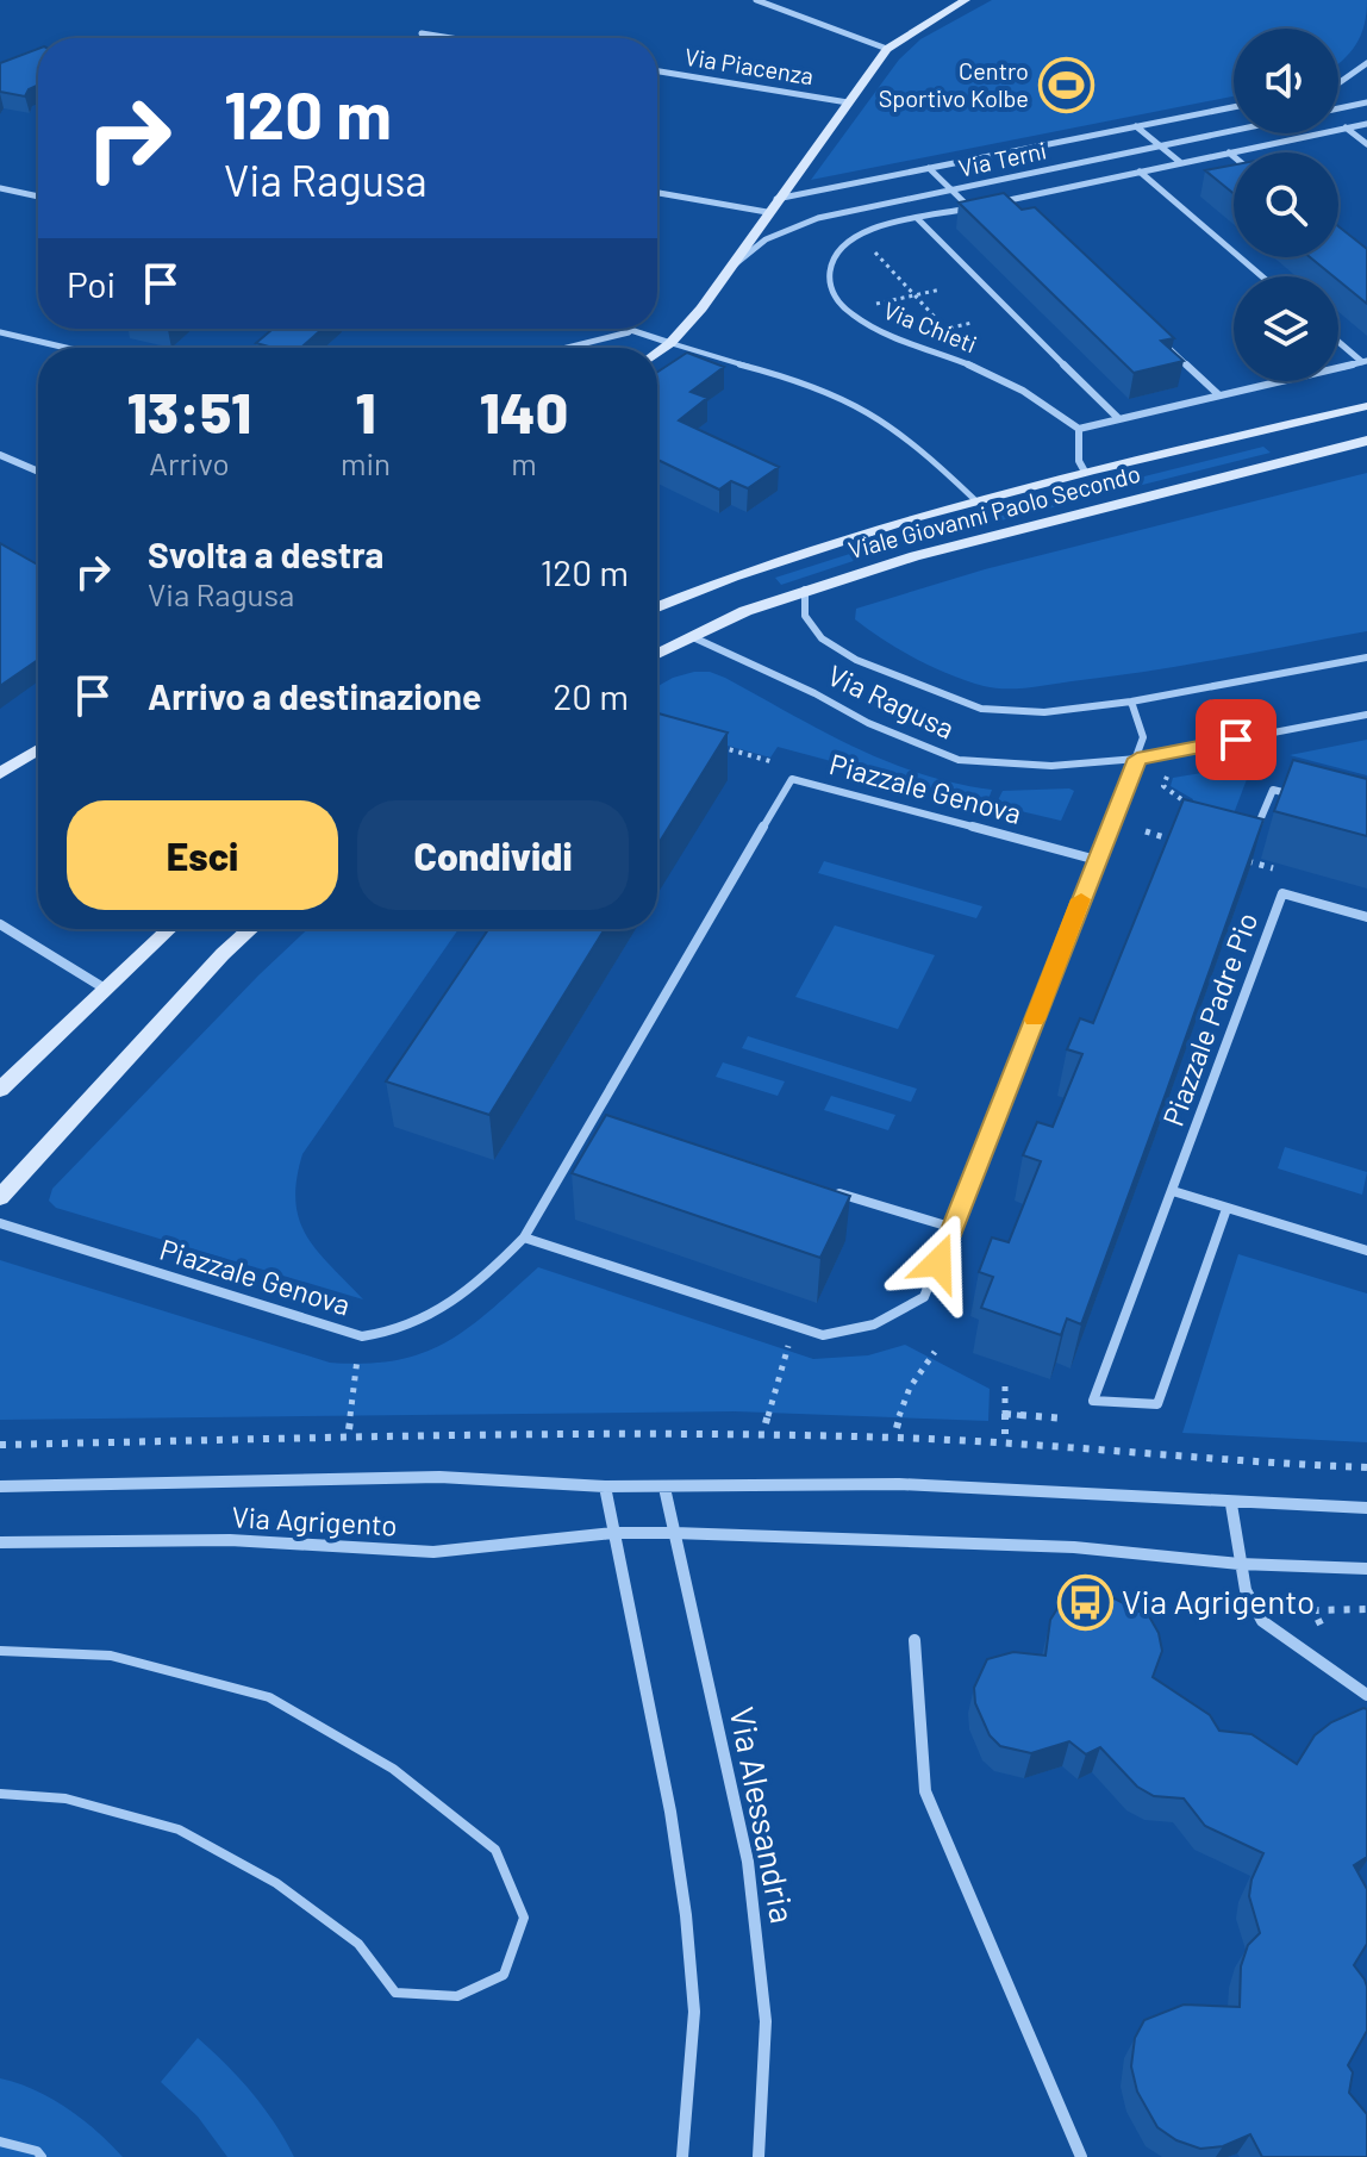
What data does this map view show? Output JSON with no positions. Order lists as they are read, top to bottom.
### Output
{
  "streets": {
    "main road": ["Viale Giovanni Paolo Secondo"],
    "street": [
      "Via Piacenza",
      "Via Terni",
      "Via Chieti",
      "Via Ragusa",
      "Piazzale Genova",
      "Piazzale Padre Pio",
      "Via Agrigento",
      "Via Alessandria"
    ]
  },
  "crossings": [
    ["Viale Giovanni Paolo Secondo", "Via Ragusa"],
    ["Via Agrigento", "Via Alessandria"]
  ],
  "places": {
    "sports": ["Centro Sportivo Kolbe"],
    "bus stop": ["Via Agrigento"]
  },
  "page": {
    "turn": ["120 m", "Via Ragusa"],
    "then": "Poi",
    "eta": [
      "13:51",
      "Arrivo",
      "1",
      "min",
      "140",
      "m"
    ],
    "list": [
      {
        "name": "Svolta a destra",
        "note": "Via Ragusa",
        "value": "120 m"
      },
      {
        "name": "Arrivo a destinazione",
        "value": "20 m"
      }
    ],
    "buttons": ["Esci", "Condividi"]
  }
}
